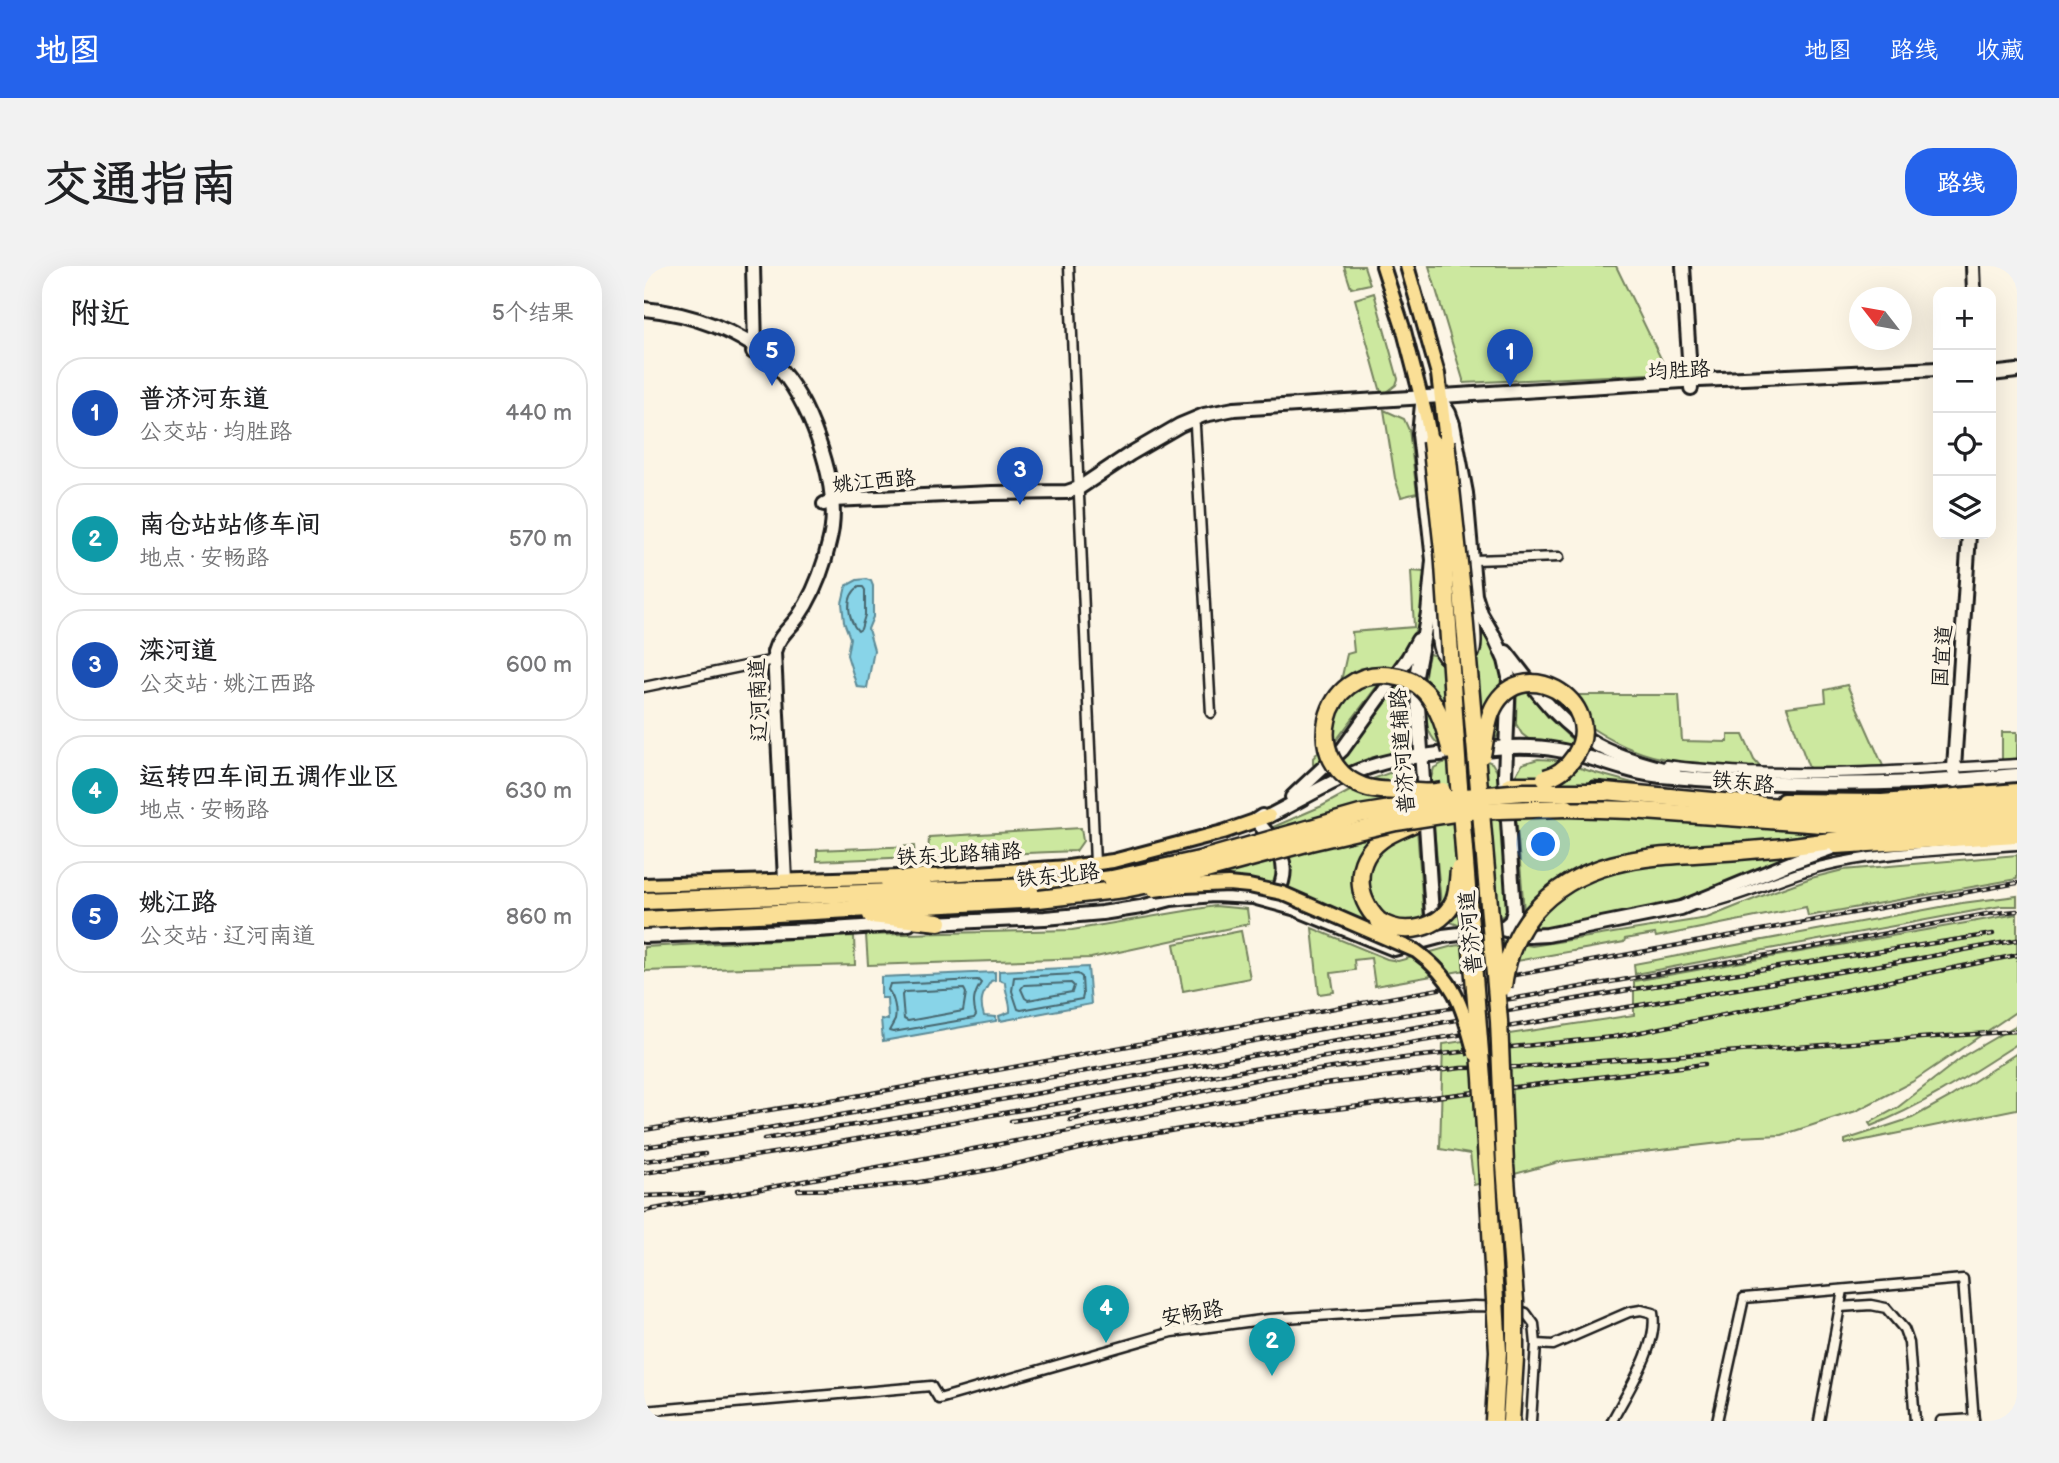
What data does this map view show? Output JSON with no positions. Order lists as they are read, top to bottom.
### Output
{
  "streets": {
    "highway": ["铁东路", "铁东北路", "普济河道"],
    "main road": ["铁东北路辅路"],
    "street": [
      "均胜路",
      "姚江西路",
      "国宜道",
      "辽河南道",
      "普济河道辅路",
      "安畅路"
    ]
  },
  "crossings": [
    ["均胜路", "姚江西路"],
    ["均胜路", "普济河道辅路"],
    ["姚江西路", "辽河南道"],
    ["姚江西路", "普济河道辅路"],
    ["国宜道", "铁东路"],
    ["辽河南道", "铁东北路辅路"],
    ["普济河道辅路", "铁东路"],
    ["铁东路", "铁东北路"]
  ],
  "north": "top left",
  "page": {
    "header": "地图",
    "nav": ["地图", "路线", "收藏"],
    "buttons": "路线",
    "title": "交通指南",
    "heading": ["附近", "5个结果"],
    "map_buttons": ["+", "−"],
    "pins": [
      "5",
      "1",
      "3",
      "4",
      "2"
    ],
    "list": [
      {
        "mark": "1",
        "name": "普济河东道",
        "note": "公交站 · 均胜路",
        "value": "440 m"
      },
      {
        "mark": "2",
        "name": "南仓站站修车间",
        "note": "地点 · 安畅路",
        "value": "570 m"
      },
      {
        "mark": "3",
        "name": "滦河道",
        "note": "公交站 · 姚江西路",
        "value": "600 m"
      },
      {
        "mark": "4",
        "name": "运转四车间五调作业区",
        "note": "地点 · 安畅路",
        "value": "630 m"
      },
      {
        "mark": "5",
        "name": "姚江路",
        "note": "公交站 · 辽河南道",
        "value": "860 m"
      }
    ]
  }
}
